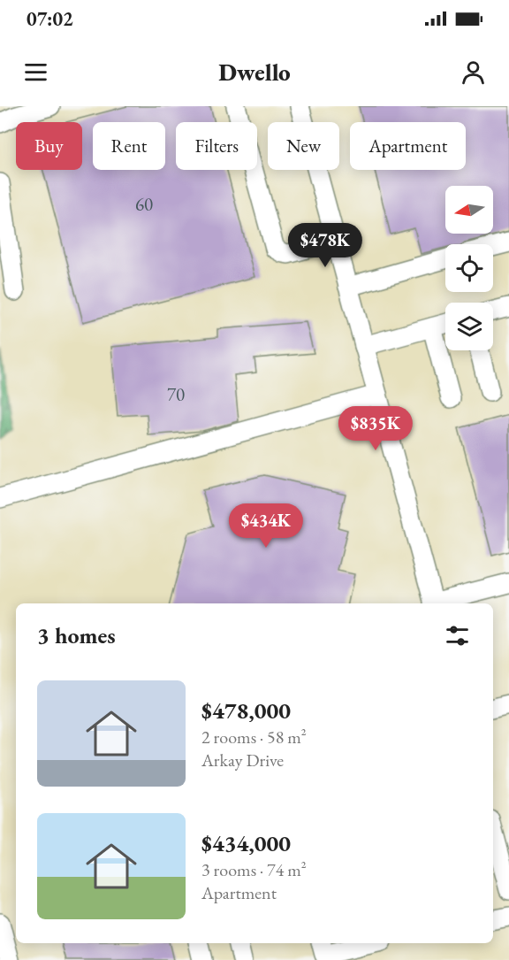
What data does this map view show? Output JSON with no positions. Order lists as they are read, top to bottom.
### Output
{
  "house_numbers": ["60", "70"],
  "north": "left",
  "page": {
    "status": "07:02",
    "header": "Dwello",
    "chip": [
      "Buy",
      "Rent",
      "Filters",
      "New",
      "Apartment"
    ],
    "price": ["$478K", "$835K", "$434K"],
    "heading": "3 homes",
    "list": [
      {
        "name": "$478,000",
        "note": "2 rooms · 58 m² · Arkay Drive"
      },
      {
        "name": "$434,000",
        "note": "3 rooms · 74 m² · Apartment"
      }
    ]
  }
}
